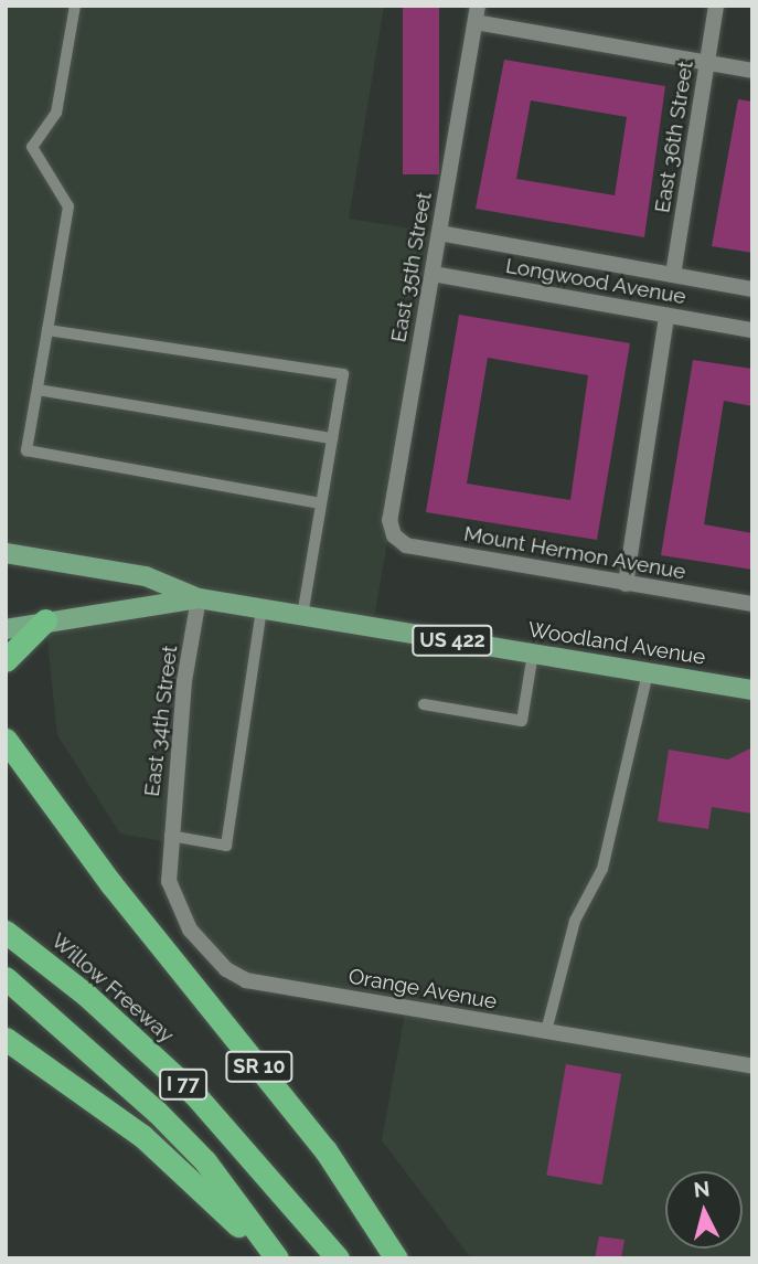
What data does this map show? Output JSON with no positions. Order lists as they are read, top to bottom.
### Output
{
  "streets": {
    "highway": ["Willow Freeway", "SR 10", "I 77"],
    "main road": ["US 422", "Woodland Avenue"],
    "street": [
      "East 36th Street",
      "East 35th Street",
      "Longwood Avenue",
      "Mount Hermon Avenue",
      "East 34th Street",
      "Orange Avenue"
    ]
  },
  "crossings": [
    ["East 36th Street", "Longwood Avenue"],
    ["East 35th Street", "Longwood Avenue"],
    ["East 35th Street", "Mount Hermon Avenue"],
    ["Woodland Avenue", "East 34th Street"],
    ["East 34th Street", "Orange Avenue"]
  ],
  "north": "top"
}
